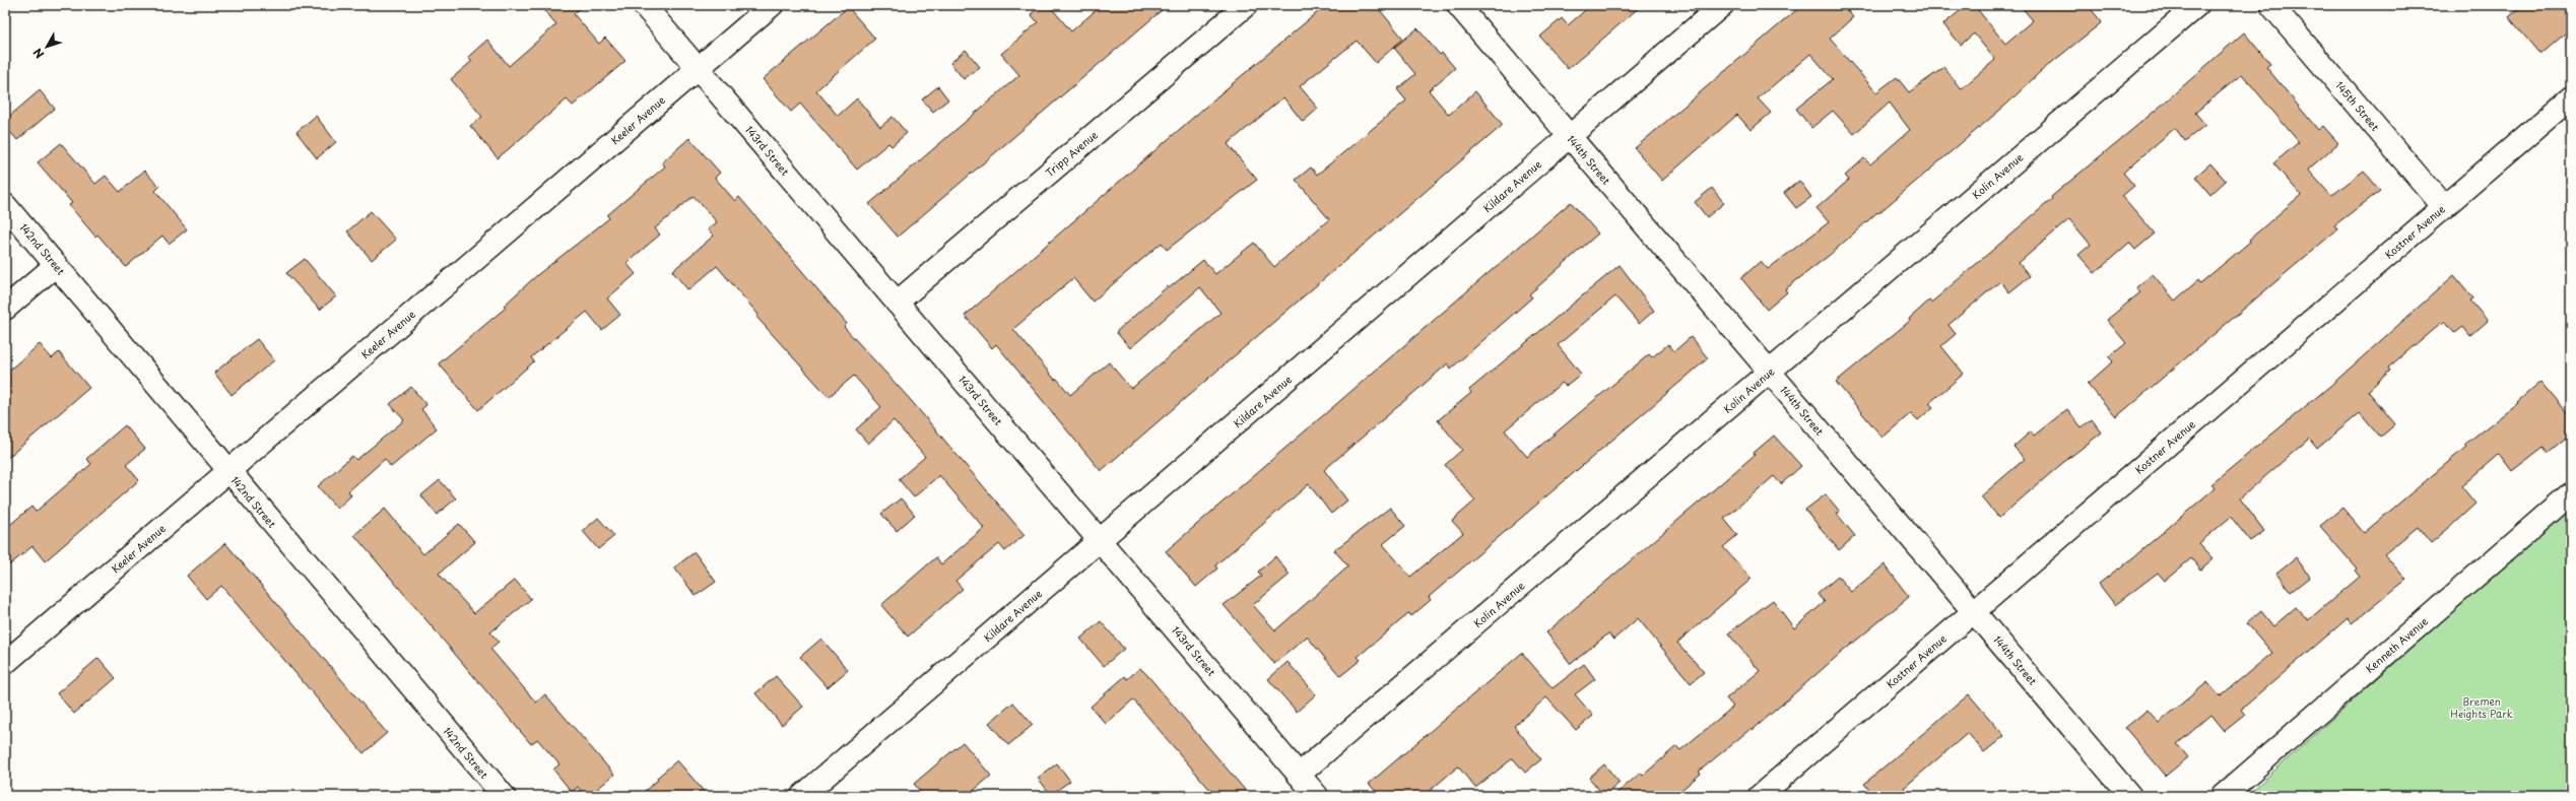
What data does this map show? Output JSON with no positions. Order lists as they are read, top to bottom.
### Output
{
  "streets": {
    "street": [
      "145th Street",
      "Keeler Avenue",
      "143rd Street",
      "Tripp Avenue",
      "144th Street",
      "Kolin Avenue",
      "Kildare Avenue",
      "Kostner Avenue",
      "142nd Street",
      "Kenneth Avenue"
    ]
  },
  "crossings": [
    ["145th Street", "Kostner Avenue"],
    ["Keeler Avenue", "143rd Street"],
    ["Keeler Avenue", "142nd Street"],
    ["143rd Street", "Tripp Avenue"],
    ["143rd Street", "Kolin Avenue"],
    ["143rd Street", "Kildare Avenue"],
    ["144th Street", "Kolin Avenue"],
    ["144th Street", "Kildare Avenue"],
    ["144th Street", "Kostner Avenue"]
  ],
  "parks": ["Bremen Heights Park"],
  "north": "bottom left"
}
